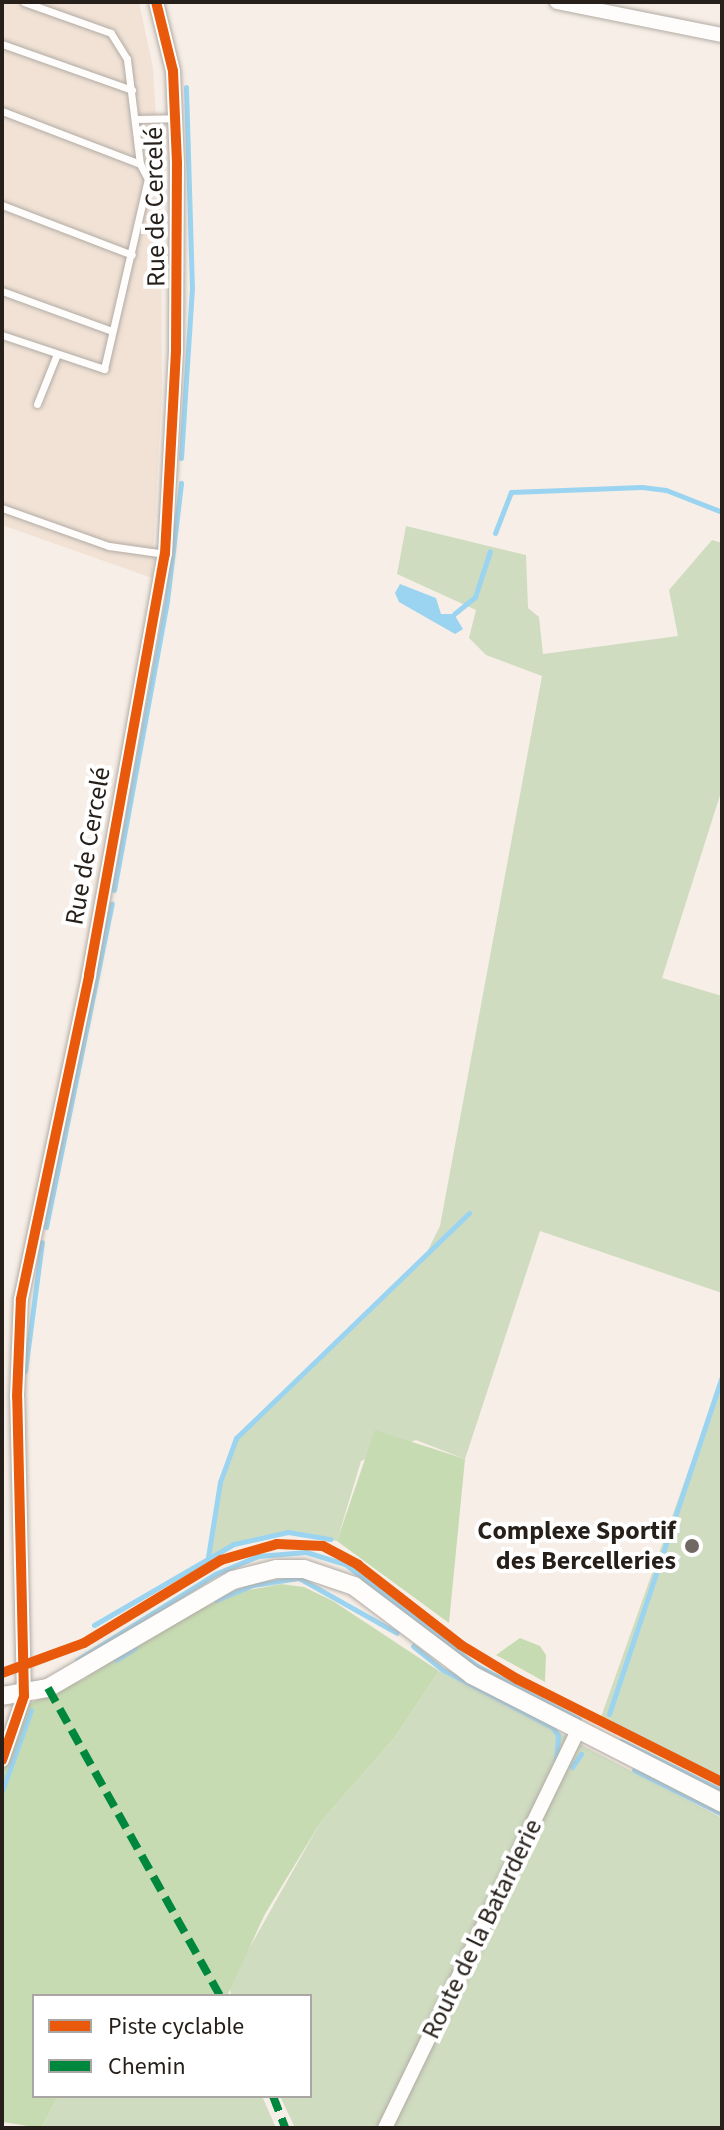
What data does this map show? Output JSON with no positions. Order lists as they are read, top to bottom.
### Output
{
  "streets": {
    "street": ["Rue de Cercelé", "Route de la Batarderie"]
  },
  "places": ["Complexe Sportif des Bercelleries"],
  "legend": ["Piste cyclable", "Chemin"]
}
